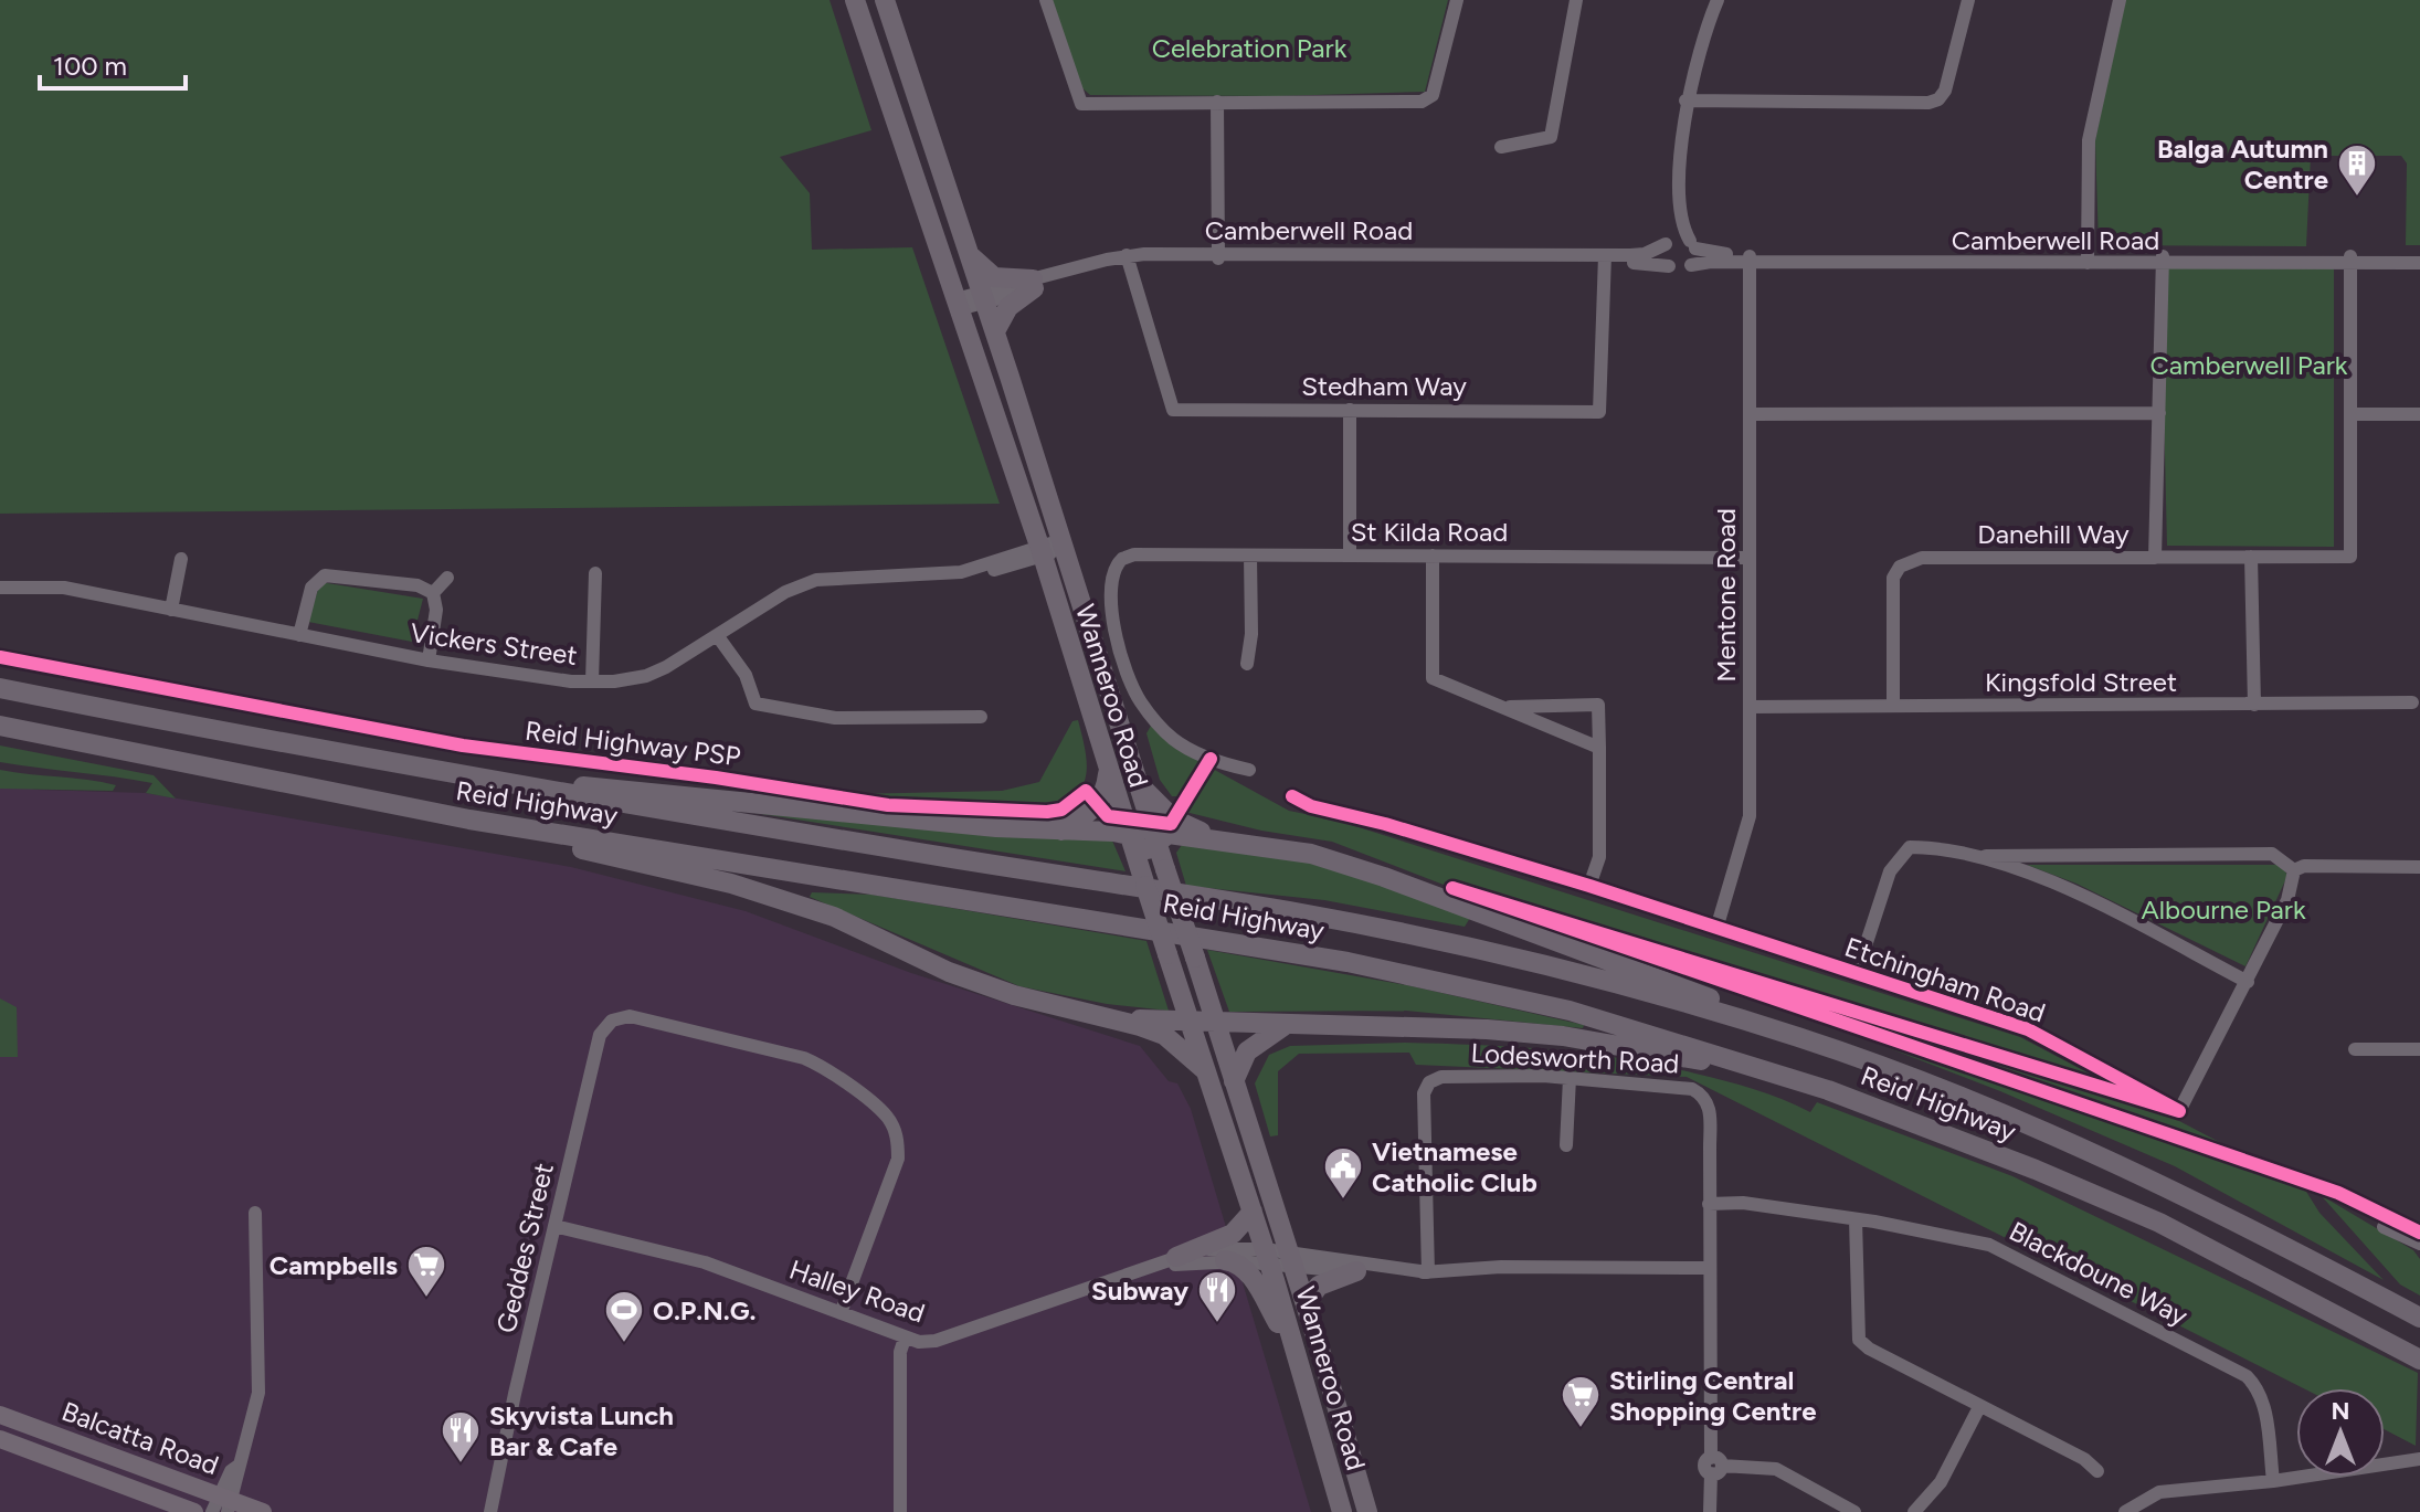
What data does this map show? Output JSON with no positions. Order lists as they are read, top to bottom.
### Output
{
  "streets": {
    "highway": ["Wanneroo Road", "Reid Highway"],
    "main road": ["Balcatta Road"],
    "street": [
      "Camberwell Road",
      "Stedham Way",
      "St Kilda Road",
      "Danehill Way",
      "Mentone Road",
      "Vickers Street",
      "Kingsfold Street",
      "Etchingham Road",
      "Lodesworth Road",
      "Geddes Street",
      "Blackdoune Way",
      "Halley Road"
    ],
    "cycle path": ["Reid Highway PSP"]
  },
  "crossings": [
    ["Camberwell Road", "Stedham Way"],
    ["Camberwell Road", "Mentone Road"],
    ["Camberwell Road", "Wanneroo Road"],
    ["St Kilda Road", "Mentone Road"],
    ["Danehill Way", "Kingsfold Street"],
    ["Mentone Road", "Kingsfold Street"],
    ["Mentone Road", "Etchingham Road"],
    ["Vickers Street", "Wanneroo Road"],
    ["Wanneroo Road", "Halley Road"],
    ["Lodesworth Road", "Blackdoune Way"],
    ["Geddes Street", "Halley Road"]
  ],
  "parks": ["Celebration Park", "Camberwell Park", "Albourne Park"],
  "places": {
    "building": ["Balga Autumn Centre"],
    "public building": ["Vietnamese Catholic Club"],
    "supermarket": ["Campbells", "Stirling Central Shopping Centre"],
    "restaurant": ["Subway", "Skyvista Lunch Bar & Cafe"],
    "sports": ["O.P.N.G."]
  },
  "scale_bar": "100 m",
  "north": "top"
}
